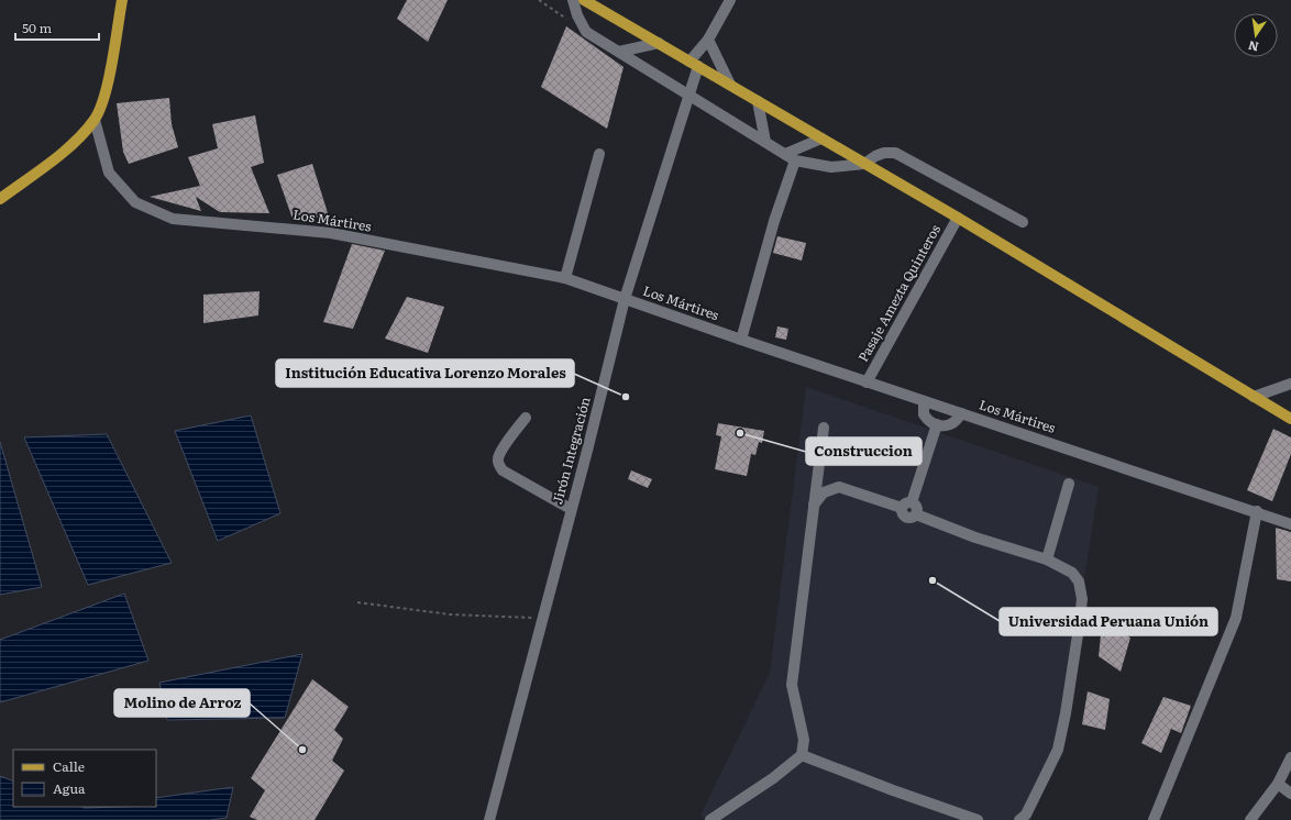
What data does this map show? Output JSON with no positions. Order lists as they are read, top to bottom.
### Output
{
  "streets": {
    "street": ["Los Mártires", "Pasaje Amezta Quinteros", "Jirón Integración"]
  },
  "crossings": [
    ["Los Mártires", "Pasaje Amezta Quinteros"],
    ["Los Mártires", "Jirón Integración"]
  ],
  "places": [
    "Institución Educativa Lorenzo Morales",
    "Construccion",
    "Universidad Peruana Unión",
    "Molino de Arroz"
  ],
  "legend": ["Calle", "Agua"],
  "scale_bar": "50 m",
  "north": "bottom"
}
